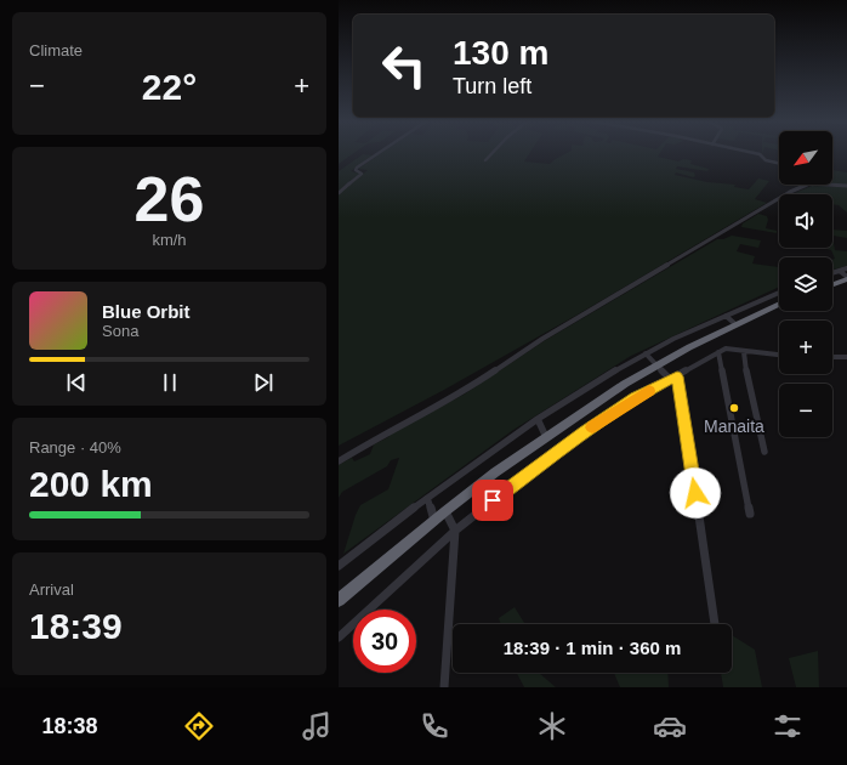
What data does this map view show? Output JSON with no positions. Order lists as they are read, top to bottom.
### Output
{
  "places": ["Manaita"],
  "north": "bottom left",
  "page": {
    "tile": [
      "Climate",
      ["26", "km/h"],
      ["Range · 40%", "200 km"],
      ["Arrival", "18:39"]
    ],
    "turn": ["130 m", "Turn left"],
    "heat": ["−", "22°", "+"],
    "map_buttons": ["+", "−"],
    "song": ["Blue Orbit", "Sona"],
    "limit": "30",
    "trip": "18:39 · 1 min · 360 m",
    "tabs": "18:38"
  }
}
